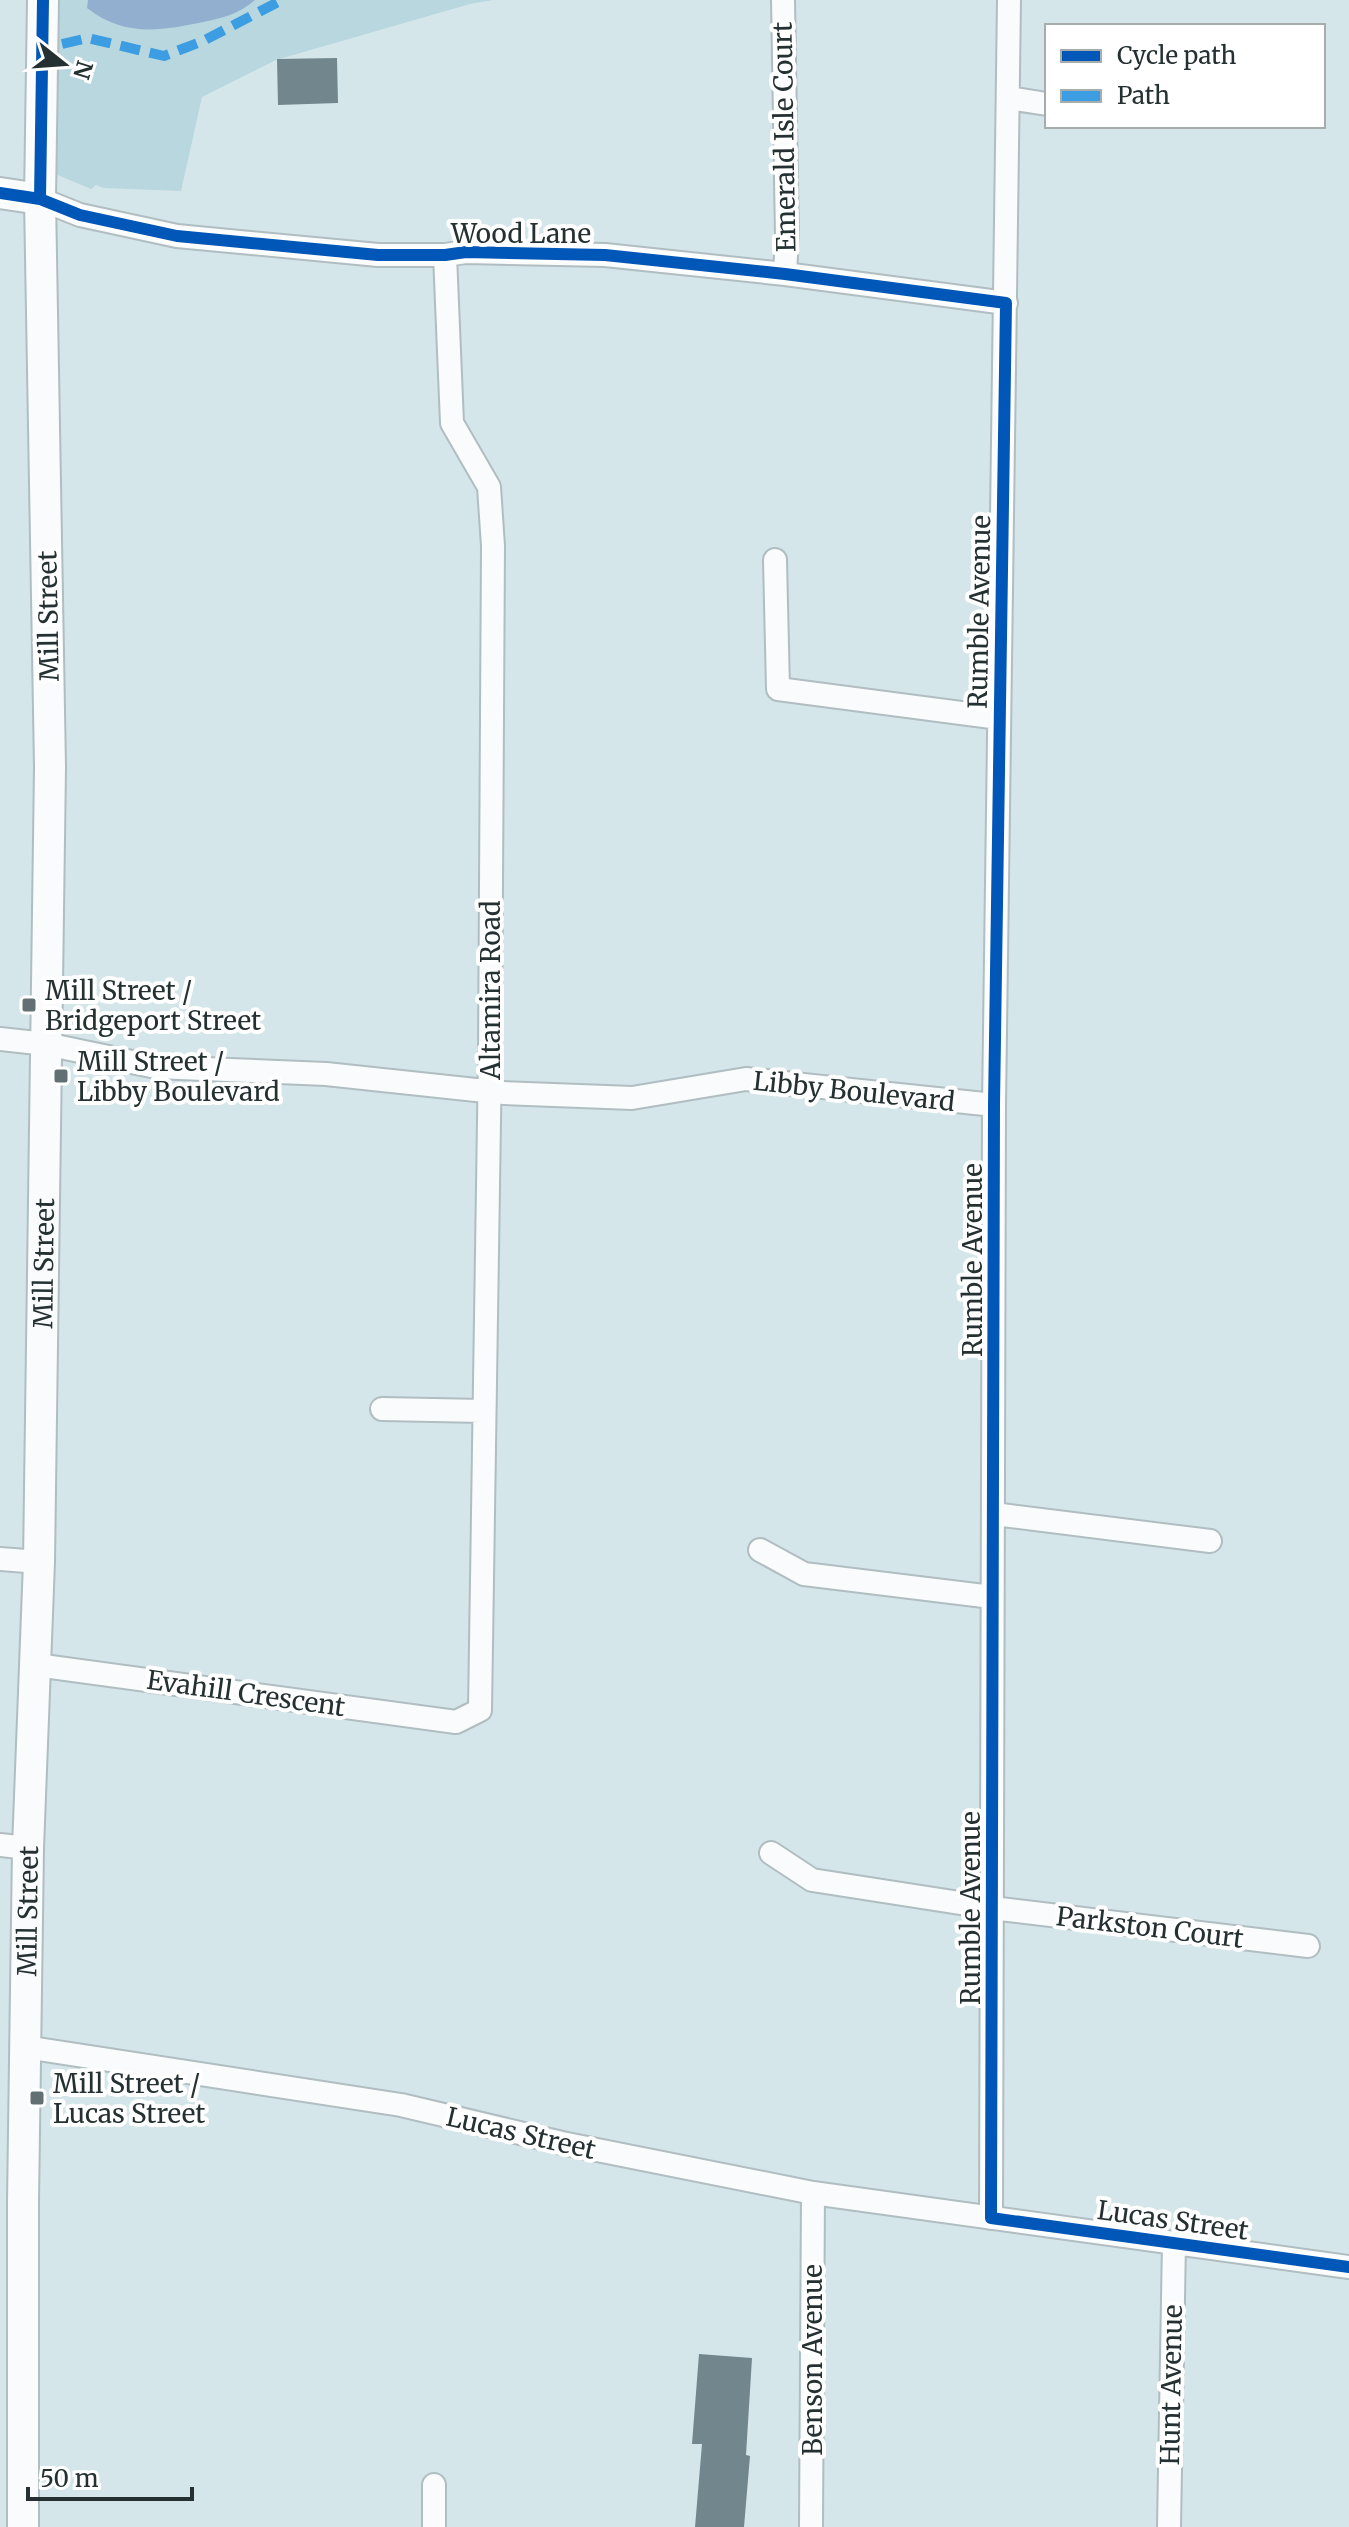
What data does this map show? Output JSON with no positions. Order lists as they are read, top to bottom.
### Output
{
  "streets": {
    "street": [
      "Emerald Isle Court",
      "Wood Lane",
      "Rumble Avenue",
      "Mill Street",
      "Altamira Road",
      "Libby Boulevard",
      "Evahill Crescent",
      "Parkston Court",
      "Lucas Street",
      "Benson Avenue",
      "Hunt Avenue"
    ]
  },
  "crossings": [
    ["Emerald Isle Court", "Wood Lane"],
    ["Wood Lane", "Rumble Avenue"],
    ["Wood Lane", "Mill Street"],
    ["Wood Lane", "Altamira Road"],
    ["Rumble Avenue", "Libby Boulevard"],
    ["Rumble Avenue", "Parkston Court"],
    ["Rumble Avenue", "Lucas Street"],
    ["Mill Street", "Libby Boulevard"],
    ["Mill Street", "Evahill Crescent"],
    ["Mill Street", "Lucas Street"],
    ["Altamira Road", "Libby Boulevard"],
    ["Altamira Road", "Evahill Crescent"],
    ["Lucas Street", "Benson Avenue"],
    ["Lucas Street", "Hunt Avenue"]
  ],
  "places": {
    "transit": ["Mill Street / Bridgeport Street", "Mill Street / Libby Boulevard", "Mill Street / Lucas Street"]
  },
  "legend": ["Cycle path", "Path"],
  "scale_bar": "50 m",
  "north": "right"
}
